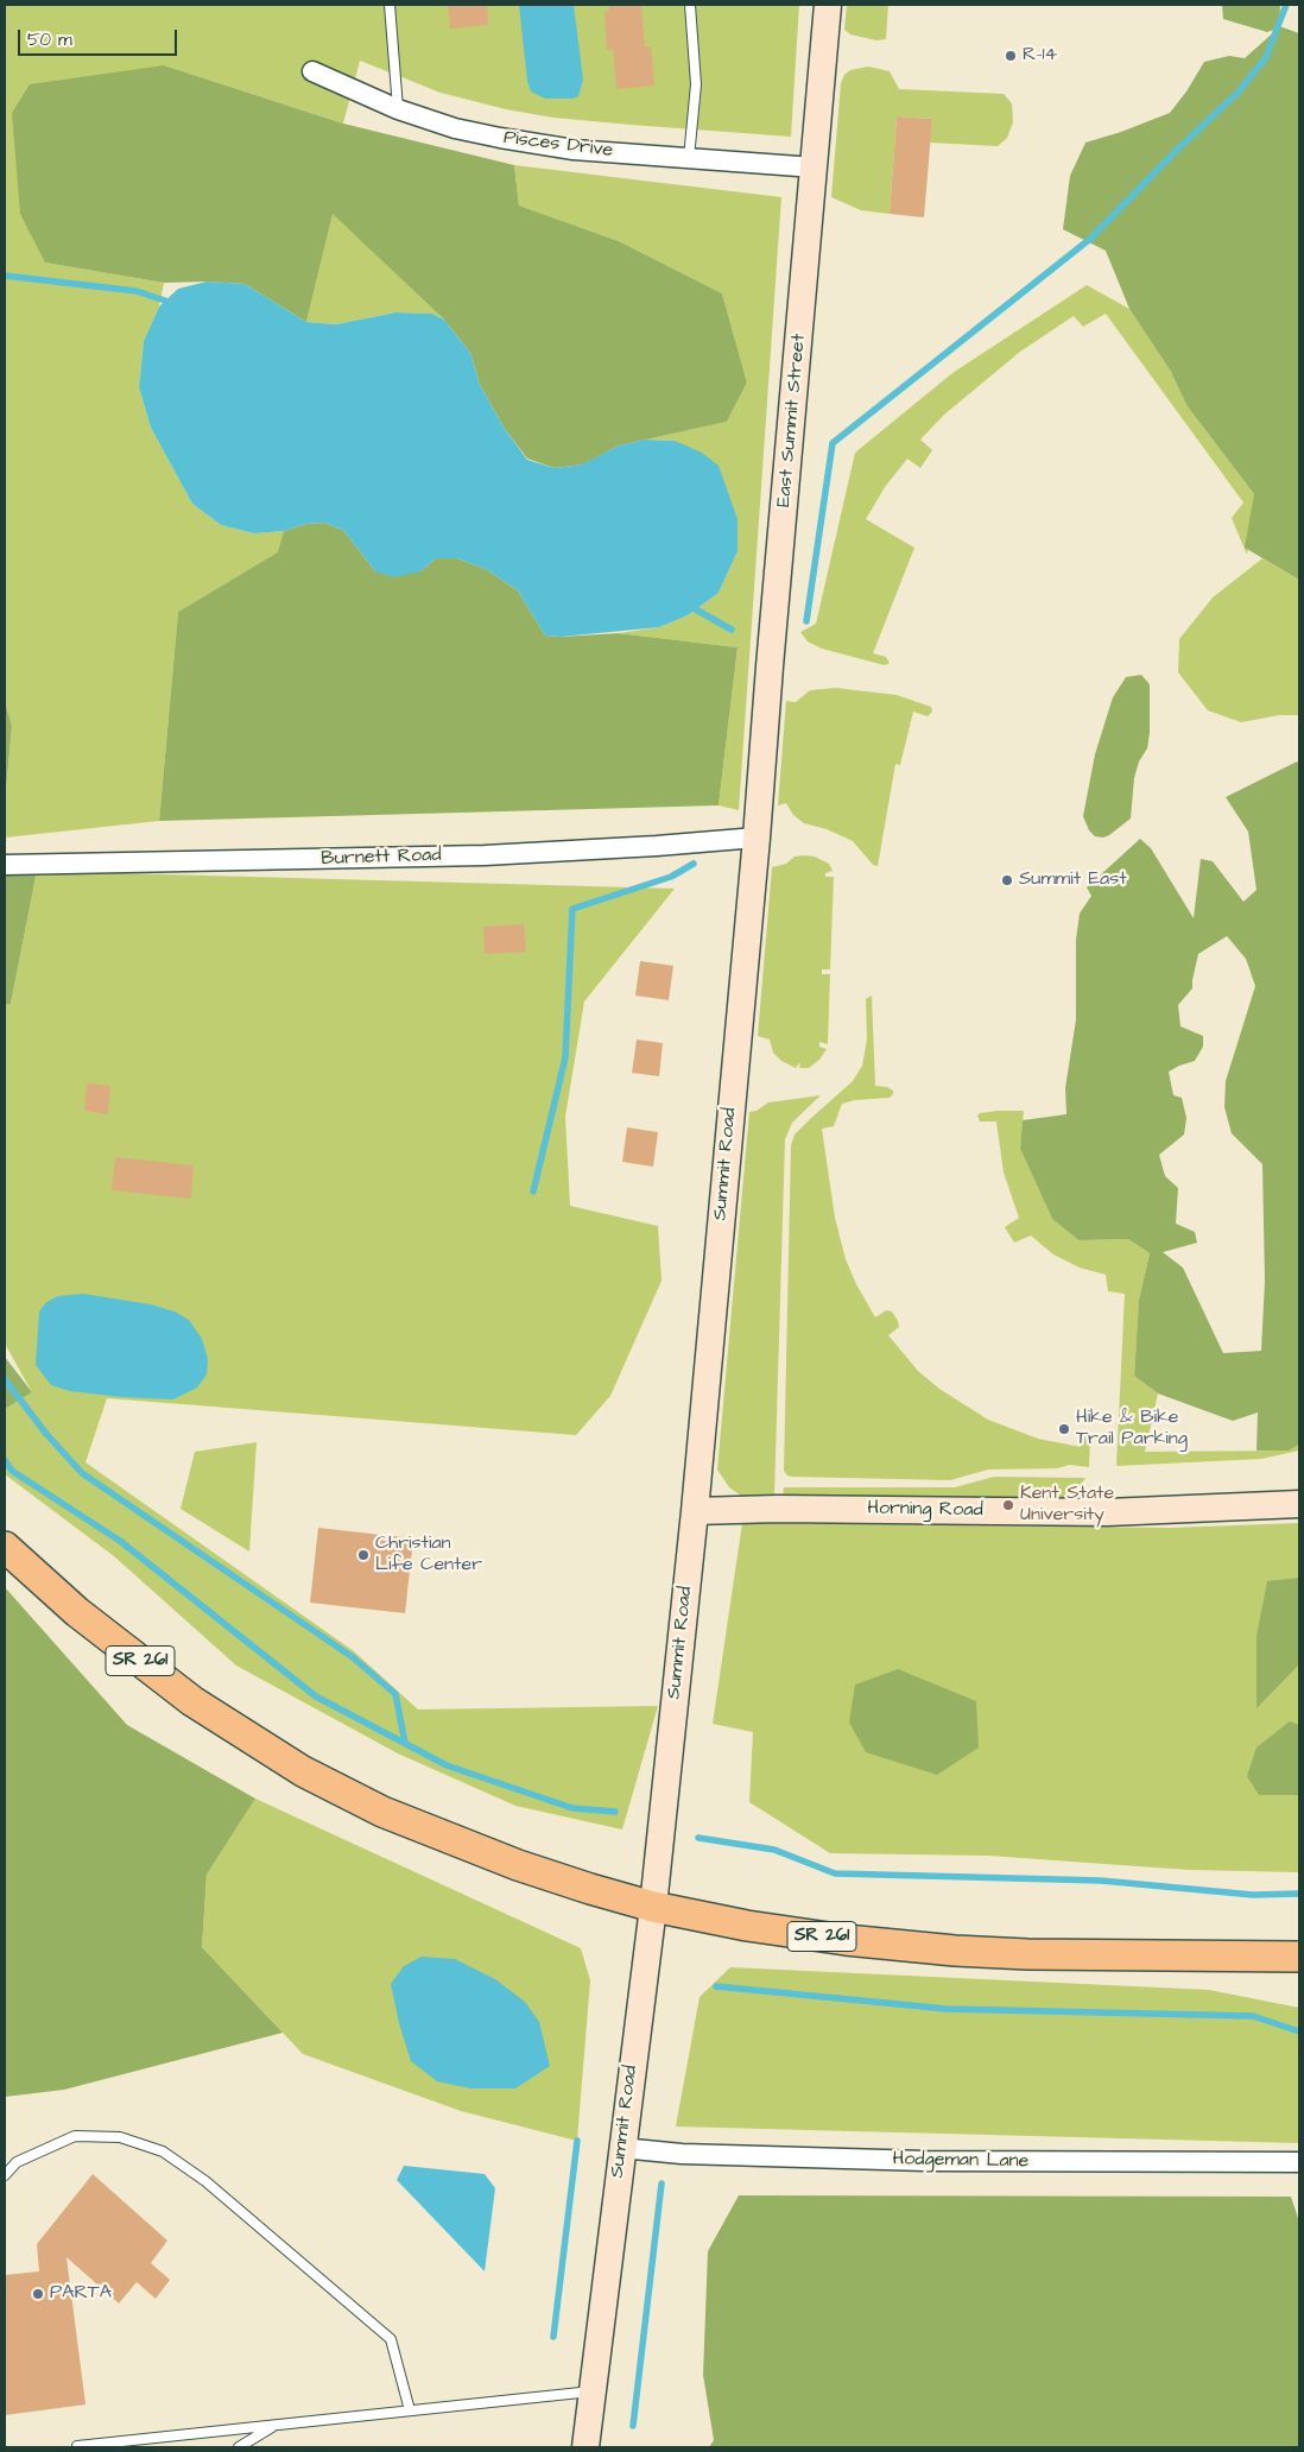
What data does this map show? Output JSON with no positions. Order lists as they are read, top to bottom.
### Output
{
  "streets": {
    "main road": [
      "East Summit Street",
      "Summit Road",
      "Horning Road",
      "SR 261"
    ],
    "street": ["Pisces Drive", "Burnett Road", "Hodgeman Lane"]
  },
  "crossings": [
    ["Pisces Drive", "East Summit Street"],
    ["East Summit Street", "Burnett Road"],
    ["East Summit Street", "Summit Road"],
    ["Burnett Road", "Summit Road"],
    ["Summit Road", "Horning Road"],
    ["Summit Road", "SR 261"],
    ["Summit Road", "Hodgeman Lane"]
  ],
  "places": [
    "R-14",
    "Summit East",
    "Hike & Bike Trail Parking",
    "Kent State University",
    "Christian Life Center",
    "PARTA"
  ],
  "scale_bar": "50 m"
}
